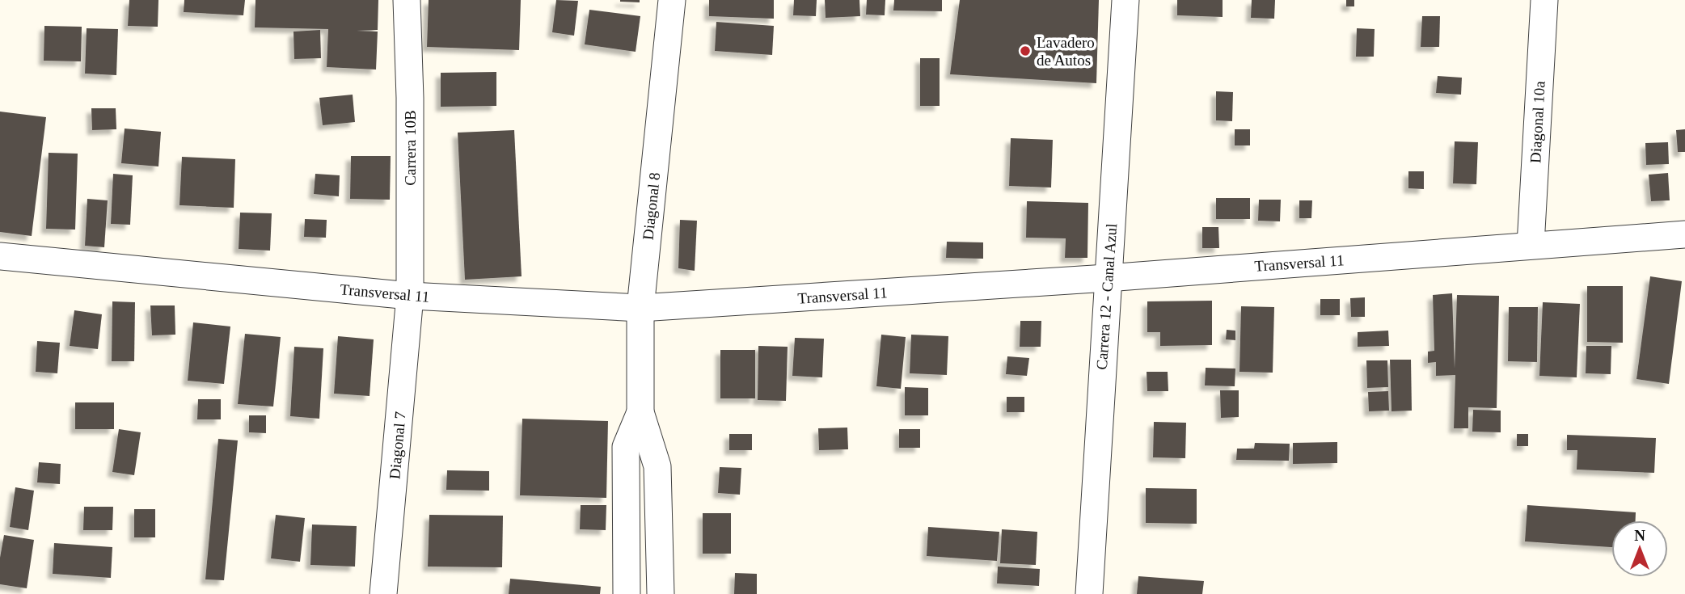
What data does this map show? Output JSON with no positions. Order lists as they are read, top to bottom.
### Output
{
  "streets": {
    "street": [
      "Diagonal 10a",
      "Carrera 10B",
      "Diagonal 8",
      "Transversal 11",
      "Carrera 12 - Canal Azul",
      "Diagonal 7"
    ]
  },
  "crossings": [
    ["Diagonal 10a", "Transversal 11"],
    ["Carrera 10B", "Transversal 11"],
    ["Carrera 10B", "Diagonal 7"],
    ["Diagonal 8", "Transversal 11"],
    ["Transversal 11", "Carrera 12 - Canal Azul"],
    ["Transversal 11", "Diagonal 7"]
  ],
  "places": ["Lavadero de Autos"],
  "north": "top"
}
